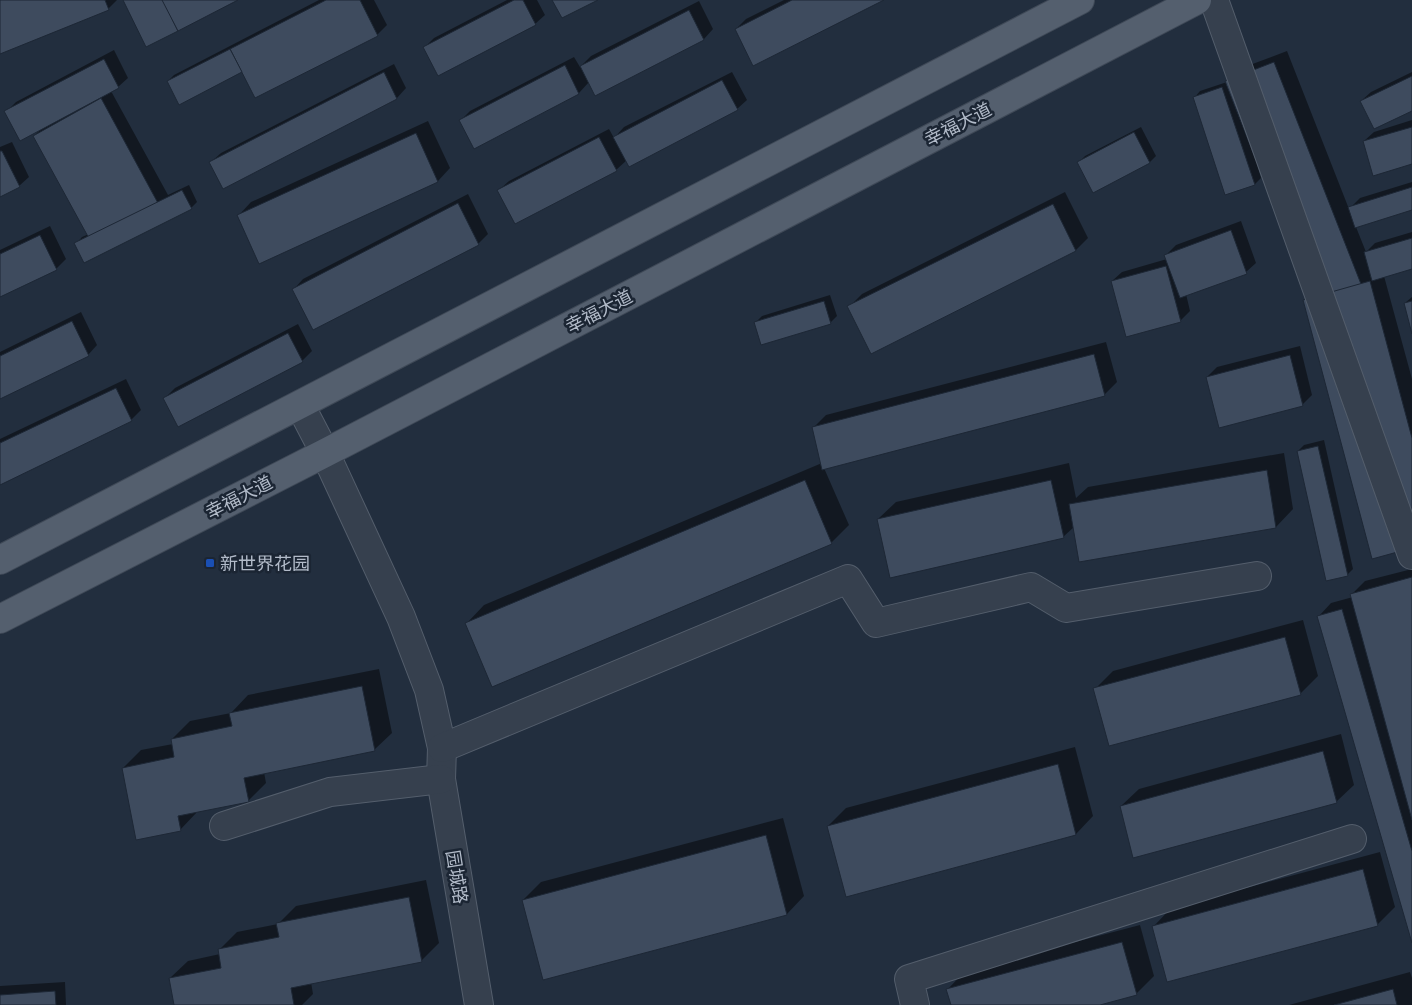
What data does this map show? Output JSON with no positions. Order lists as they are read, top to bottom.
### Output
{
  "streets": {
    "main road": ["幸福大道"],
    "street": ["园城路"]
  },
  "crossings": [
    ["幸福大道", "园城路"]
  ],
  "places": {
    "transit": ["新世界花园"]
  }
}
